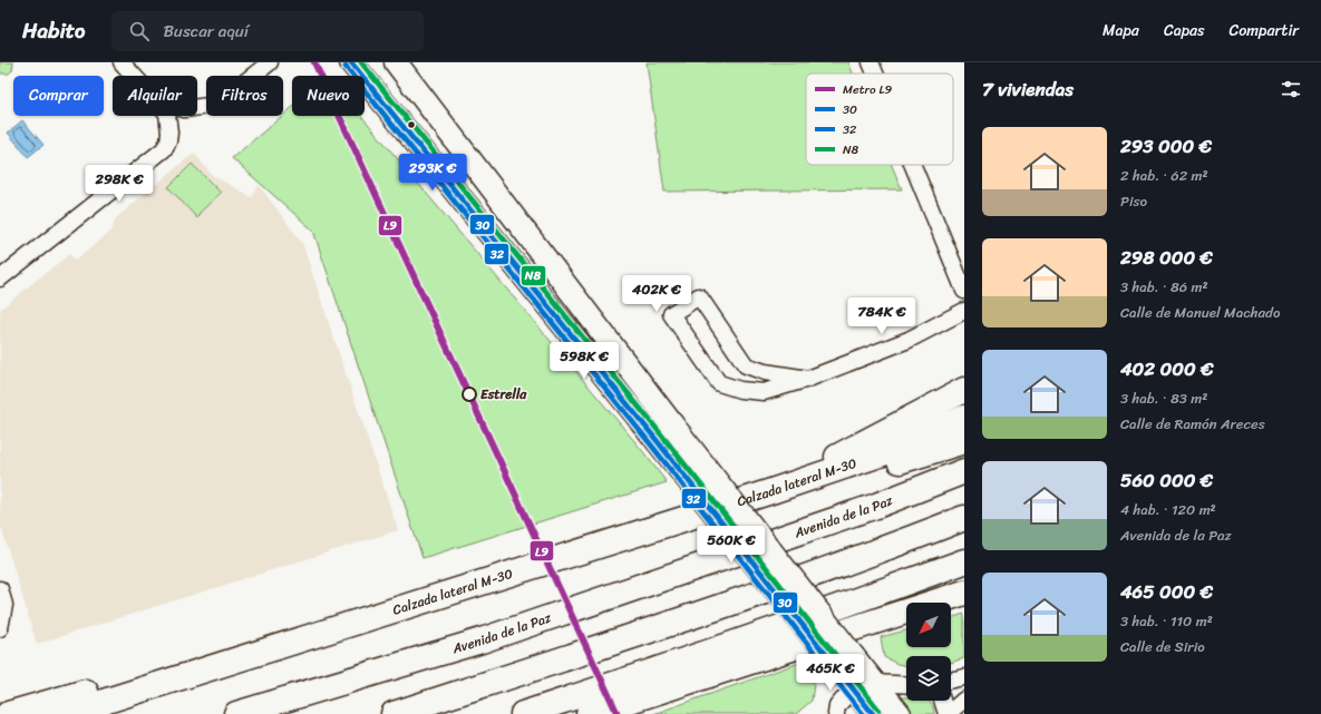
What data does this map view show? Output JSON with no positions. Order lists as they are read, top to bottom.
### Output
{
  "streets": {
    "highway": ["Calzada lateral M-30", "Avenida de la Paz"]
  },
  "places": ["Estrella"],
  "lines": [
    "metro line L9",
    "transit line 30",
    "transit line N8",
    "transit line 32"
  ],
  "legend": [
    "Metro L9",
    "30",
    "32",
    "N8"
  ],
  "north": "bottom left",
  "page": {
    "header": "Habito",
    "search": "Buscar aquí",
    "nav": ["Mapa", "Capas", "Compartir"],
    "heading": "7 viviendas",
    "chip": [
      "Comprar",
      "Alquilar",
      "Filtros",
      "Nuevo"
    ],
    "list": [
      {
        "name": "293 000 €",
        "note": "2 hab. · 62 m² · Piso"
      },
      {
        "name": "298 000 €",
        "note": "3 hab. · 86 m² · Calle de Manuel Machado"
      },
      {
        "name": "402 000 €",
        "note": "3 hab. · 83 m² · Calle de Ramón Areces"
      },
      {
        "name": "560 000 €",
        "note": "4 hab. · 120 m² · Avenida de la Paz"
      },
      {
        "name": "465 000 €",
        "note": "3 hab. · 110 m² · Calle de Sirio"
      }
    ],
    "price": [
      "293K €",
      "298K €",
      "402K €",
      "784K €",
      "598K €",
      "560K €",
      "465K €"
    ]
  }
}
